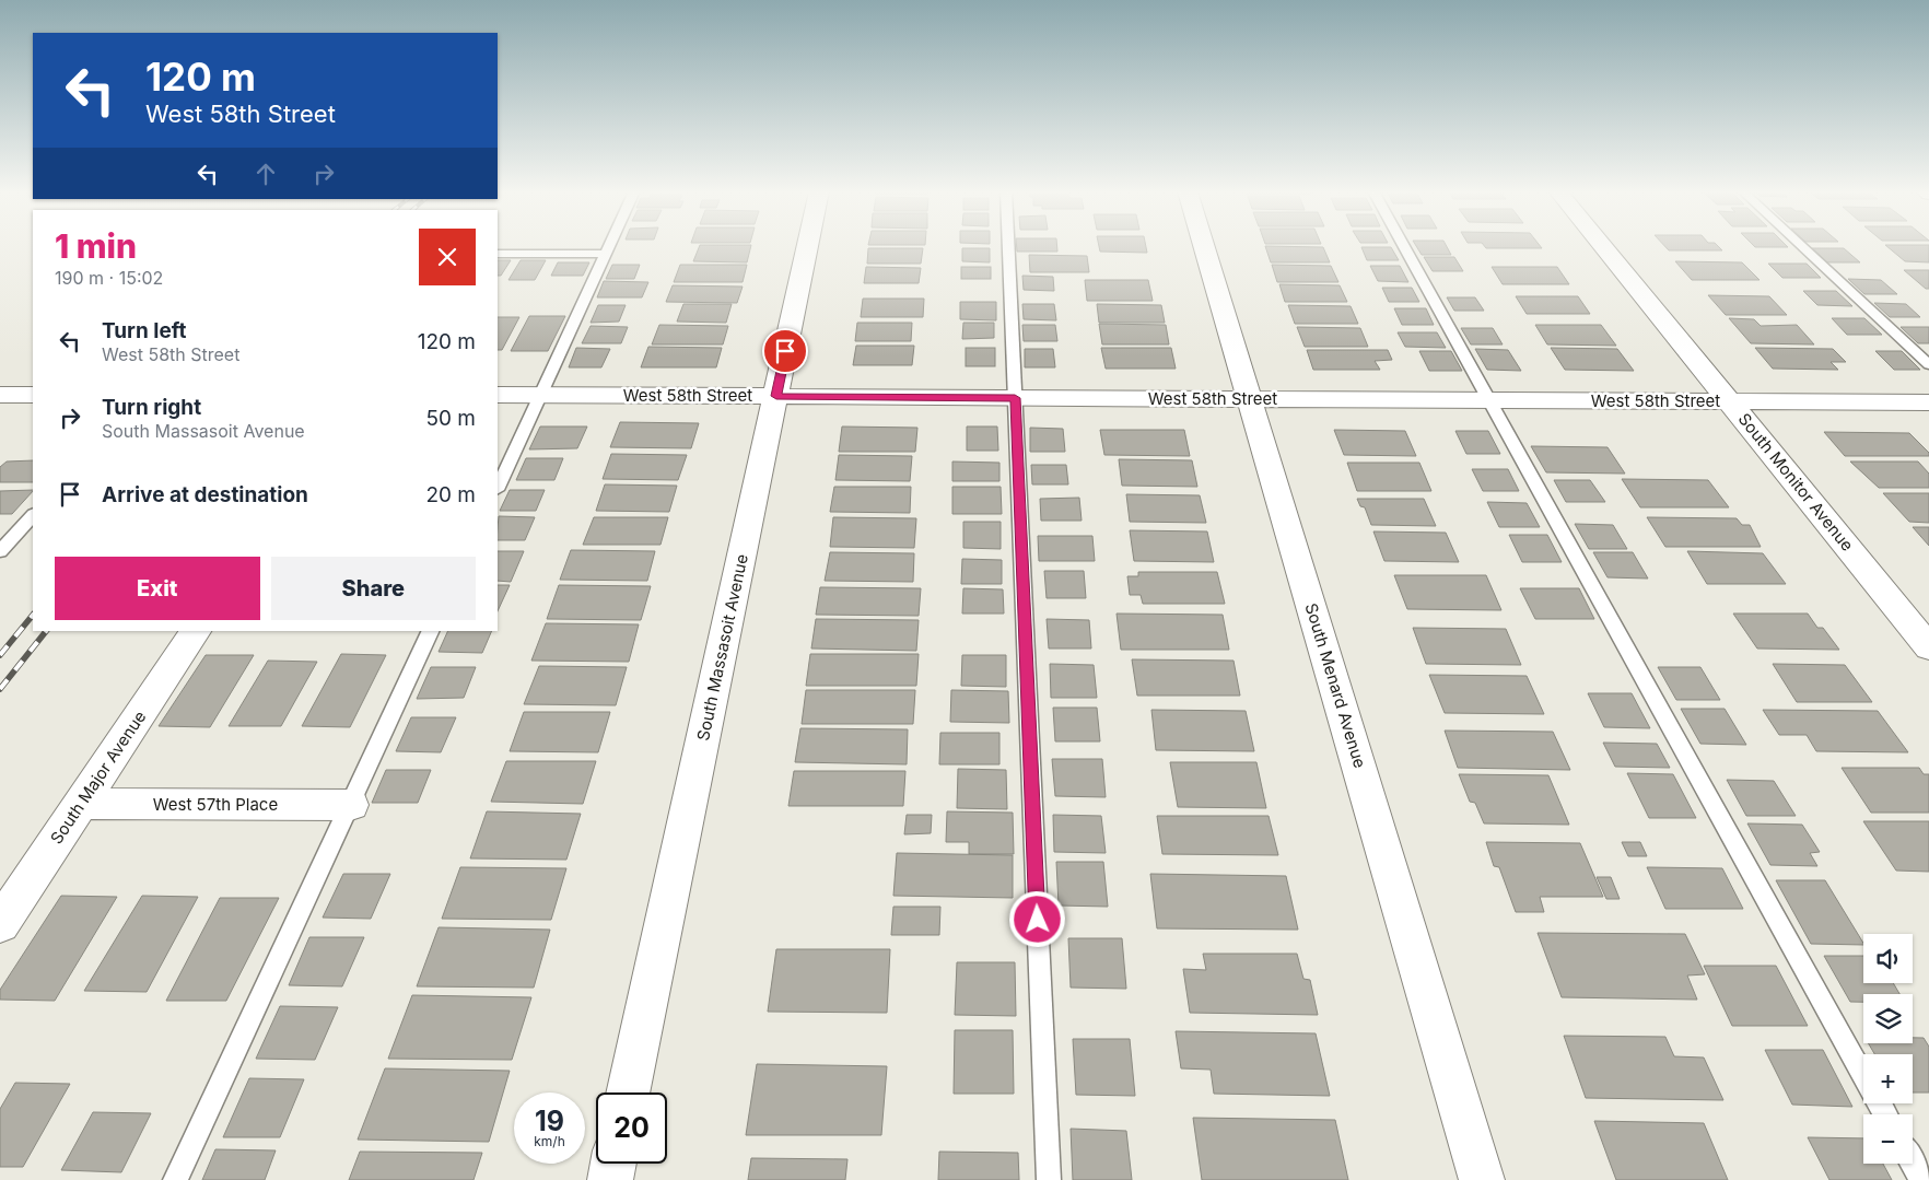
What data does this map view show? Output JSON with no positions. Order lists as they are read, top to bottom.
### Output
{
  "streets": {
    "street": [
      "West 58th Street",
      "South Monitor Avenue",
      "South Massasoit Avenue",
      "South Menard Avenue",
      "South Major Avenue",
      "West 57th Place"
    ]
  },
  "crossings": [
    ["West 58th Street", "South Monitor Avenue"],
    ["West 58th Street", "South Massasoit Avenue"],
    ["West 58th Street", "South Menard Avenue"],
    ["South Major Avenue", "West 57th Place"]
  ],
  "page": {
    "turn": ["120 m", "West 58th Street"],
    "heading": ["1 min", "190 m · 15:02"],
    "list": [
      {
        "name": "Turn left",
        "note": "West 58th Street",
        "value": "120 m"
      },
      {
        "name": "Turn right",
        "note": "South Massasoit Avenue",
        "value": "50 m"
      },
      {
        "name": "Arrive at destination",
        "value": "20 m"
      }
    ],
    "buttons": ["Exit", "Share"],
    "map_buttons": ["+", "−"],
    "speed": "19 km/h",
    "limit": "20"
  }
}
